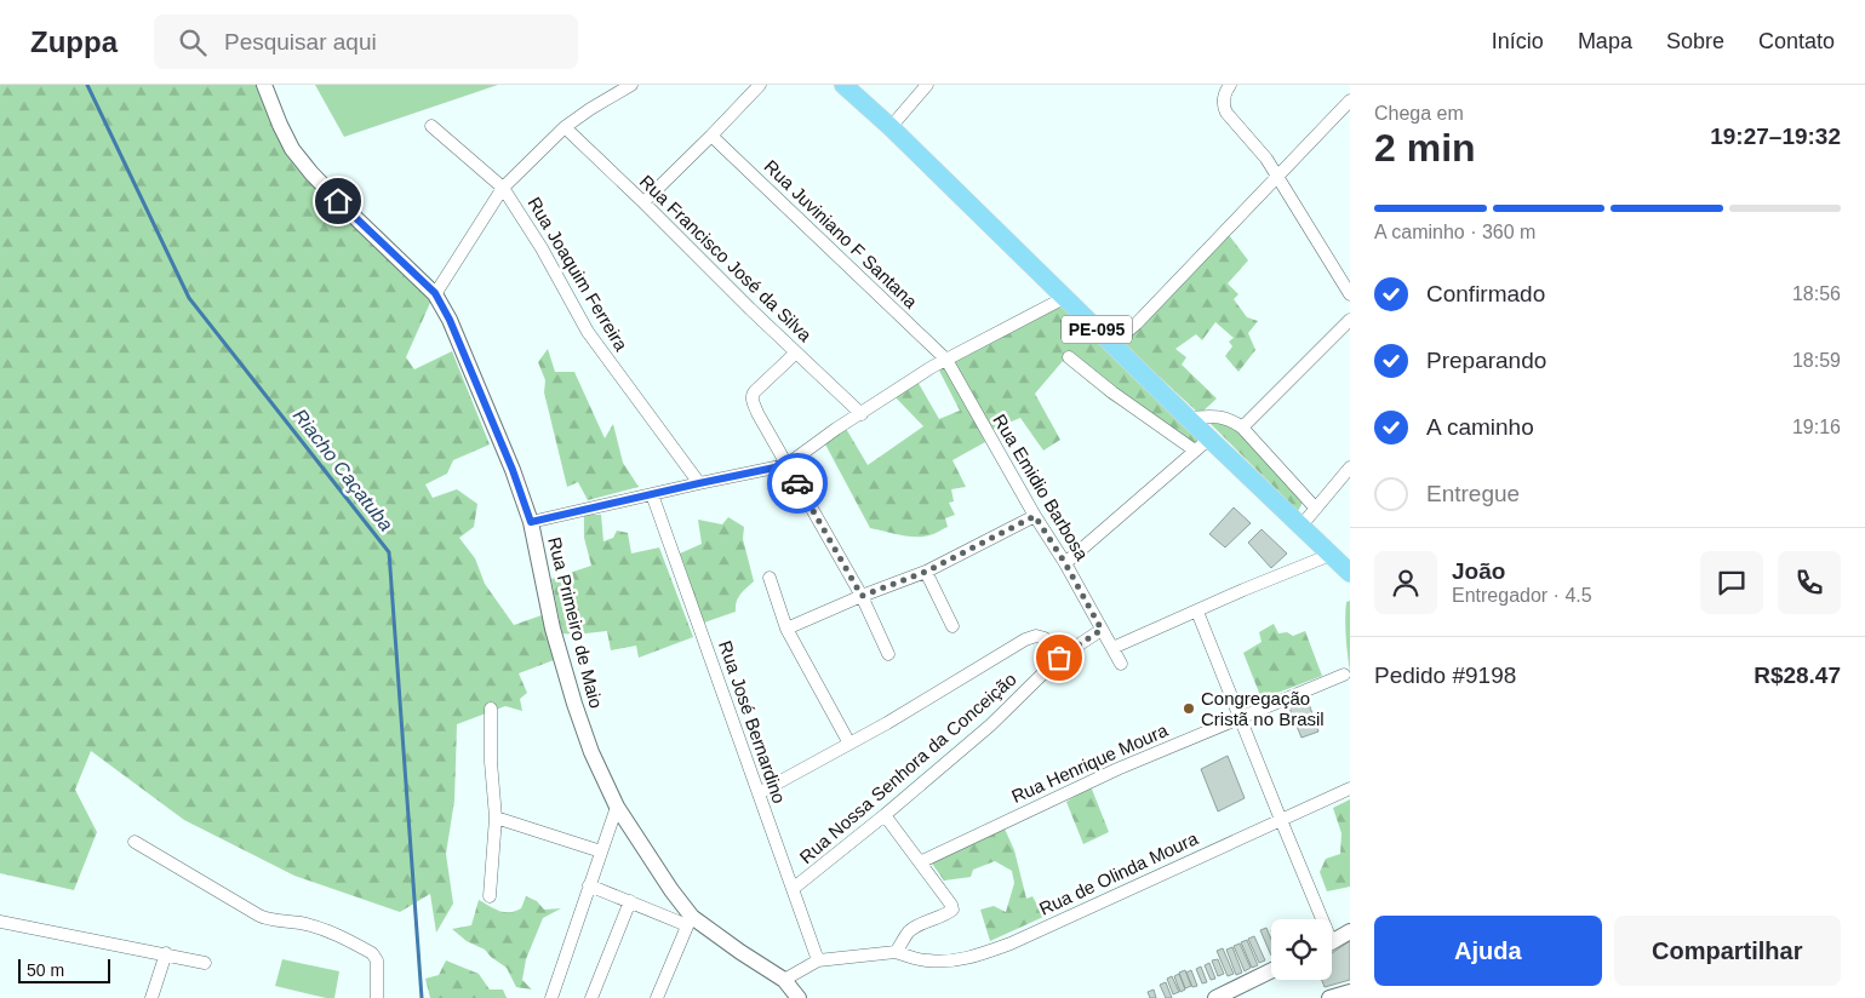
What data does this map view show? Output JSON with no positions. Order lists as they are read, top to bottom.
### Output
{
  "streets": {
    "main road": ["PE-095"],
    "street": [
      "Rua Juviniano F Santana",
      "Rua Francisco José da Silva",
      "Rua Joaquim Ferreira",
      "Rua Emidio Barbosa",
      "Rua Primeiro de Maio",
      "Rua José Bernardino",
      "Rua Henrique Moura",
      "Rua Nossa Senhora da Conceição",
      "Rua de Olinda Moura"
    ]
  },
  "crossings": [
    ["Rua Juviniano F Santana", "Rua Emidio Barbosa"],
    ["Rua Emidio Barbosa", "Rua Nossa Senhora da Conceição"],
    ["Rua José Bernardino", "Rua Nossa Senhora da Conceição"]
  ],
  "water": ["Riacho Caçatuba"],
  "places": ["Congregação Cristã no Brasil"],
  "scale_bar": "50 m",
  "page": {
    "header": "Zuppa",
    "search": "Pesquisar aqui",
    "nav": [
      "Início",
      "Mapa",
      "Sobre",
      "Contato"
    ],
    "heading": ["2 min", "Chega em", "19:27–19:32"],
    "panel": [
      "João",
      "Entregador · 4.5",
      "Pedido #9198",
      "R$28.47"
    ],
    "bar": "A caminho · 360 m",
    "list": [
      ["Confirmado", "18:56"],
      ["Preparando", "18:59"],
      ["A caminho", "19:16"],
      "Entregue"
    ],
    "buttons": ["Ajuda", "Compartilhar"],
    "scale": "50 m"
  }
}
